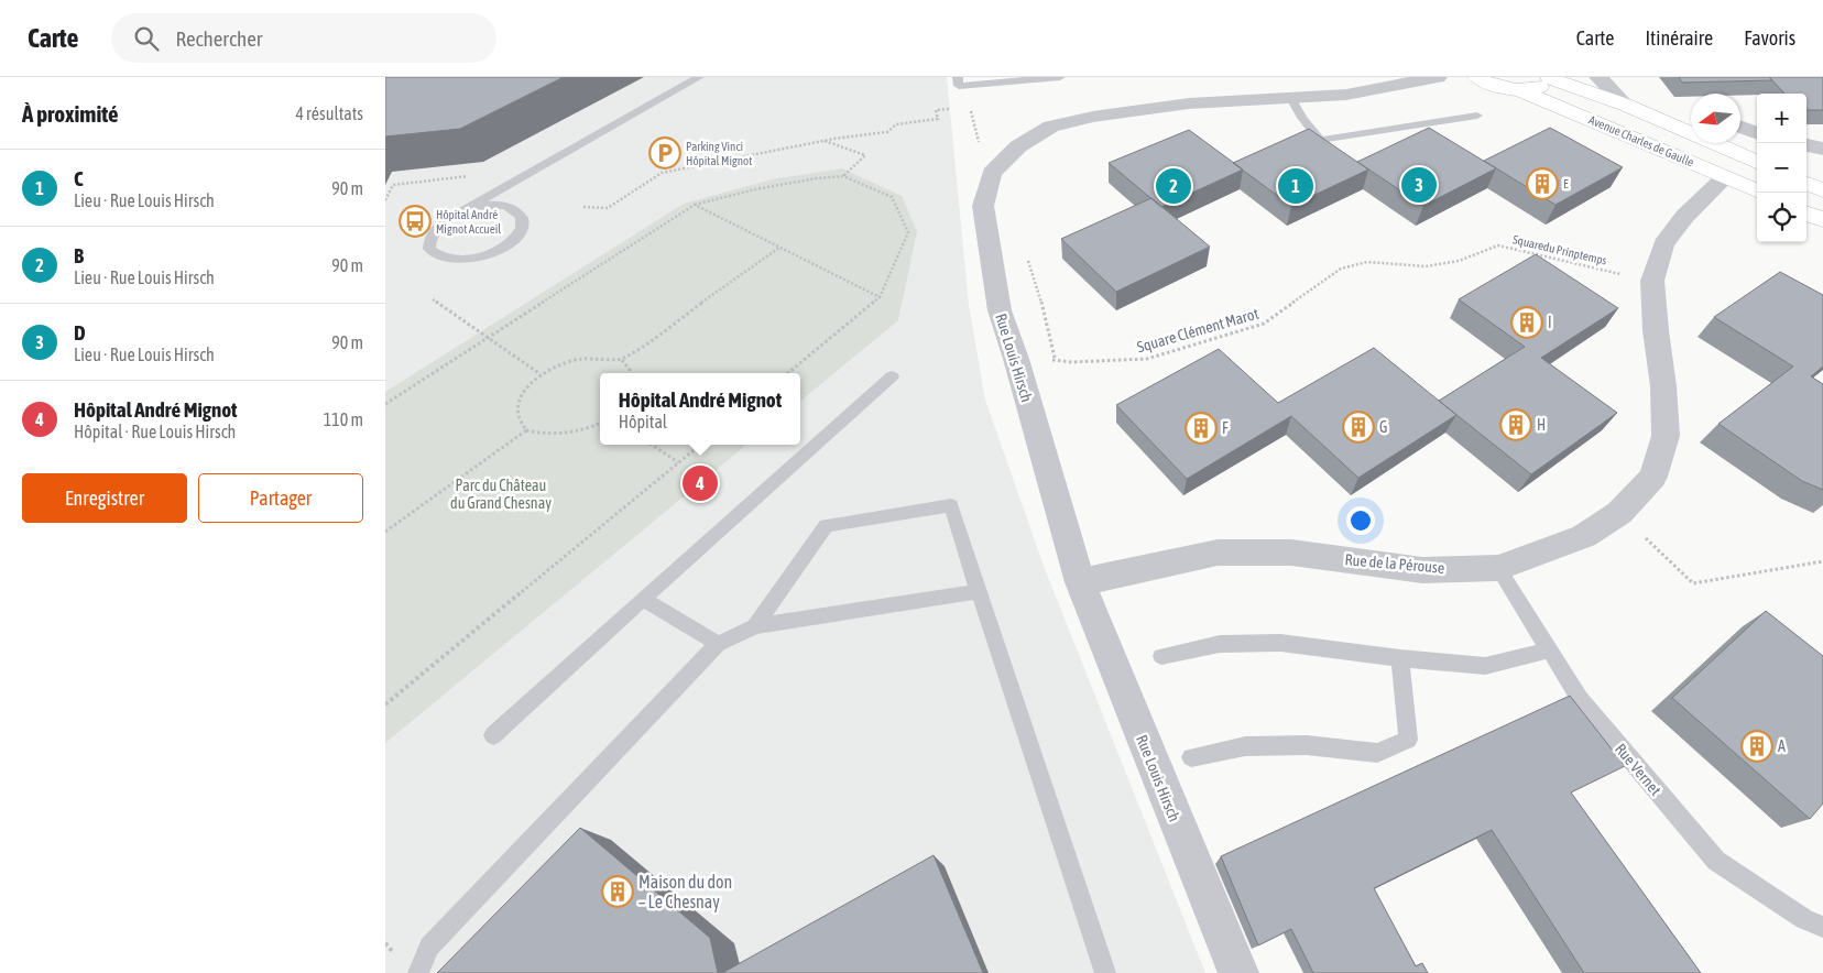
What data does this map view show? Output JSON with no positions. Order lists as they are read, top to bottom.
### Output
{
  "streets": {
    "main road": ["Avenue Charles de Gaulle"],
    "street": ["Rue Louis Hirsch", "Rue de la Pérouse"],
    "lane": ["Rue Vernet"],
    "path": ["Squaredu Prinptemps", "Square Clément Marot"]
  },
  "crossings": [
    ["Avenue Charles de Gaulle", "Rue de la Pérouse"],
    ["Squaredu Prinptemps", "Square Clément Marot"],
    ["Squaredu Prinptemps", "Rue de la Pérouse"],
    ["Square Clément Marot", "Rue Louis Hirsch"],
    ["Rue Louis Hirsch", "Rue de la Pérouse"],
    ["Rue de la Pérouse", "Rue Vernet"]
  ],
  "parks": ["Parc du Château du Grand Chesnay"],
  "places": {
    "parking": ["Parking Vinci Hôpital Mignot"],
    "building": [
      "E",
      "I",
      "H",
      "G",
      "F",
      "A",
      "Maison du don – Le Chesnay"
    ],
    "bus stop": ["Hôpital André Mignot Accueil"]
  },
  "north": "left",
  "page": {
    "header": "Carte",
    "search": "Rechercher",
    "nav": ["Carte", "Itinéraire", "Favoris"],
    "heading": ["À proximité", "4 résultats"],
    "map_buttons": ["+", "−"],
    "list": [
      {
        "mark": "1",
        "name": "C",
        "note": "Lieu · Rue Louis Hirsch",
        "value": "90 m"
      },
      {
        "mark": "2",
        "name": "B",
        "note": "Lieu · Rue Louis Hirsch",
        "value": "90 m"
      },
      {
        "mark": "3",
        "name": "D",
        "note": "Lieu · Rue Louis Hirsch",
        "value": "90 m"
      },
      {
        "mark": "4",
        "name": "Hôpital André Mignot",
        "note": "Hôpital · Rue Louis Hirsch",
        "value": "110 m"
      }
    ],
    "pins": [
      "3",
      "1",
      "2",
      "4"
    ],
    "popup": ["Hôpital André Mignot", "Hôpital"],
    "buttons": ["Enregistrer", "Partager"]
  }
}
